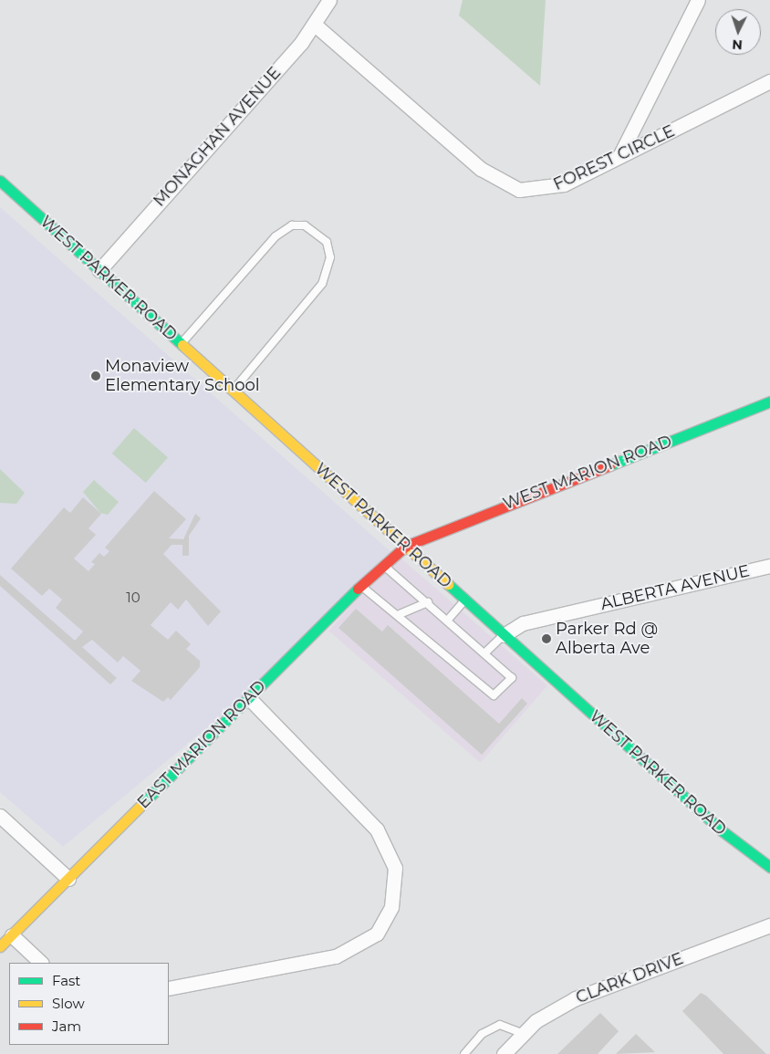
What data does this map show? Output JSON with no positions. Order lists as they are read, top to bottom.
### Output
{
  "streets": {
    "street": [
      "MONAGHAN AVENUE",
      "FOREST CIRCLE",
      "WEST PARKER ROAD",
      "WEST MARION ROAD",
      "ALBERTA AVENUE",
      "EAST MARION ROAD",
      "CLARK DRIVE"
    ]
  },
  "crossings": [
    ["MONAGHAN AVENUE", "FOREST CIRCLE"],
    ["MONAGHAN AVENUE", "WEST PARKER ROAD"],
    ["WEST PARKER ROAD", "WEST MARION ROAD"],
    ["WEST PARKER ROAD", "ALBERTA AVENUE"],
    ["WEST PARKER ROAD", "EAST MARION ROAD"],
    ["WEST MARION ROAD", "EAST MARION ROAD"]
  ],
  "places": ["Monaview Elementary School", "Parker Rd @ Alberta Ave"],
  "house_numbers": ["10"],
  "legend": ["Fast", "Slow", "Jam"],
  "north": "bottom"
}
